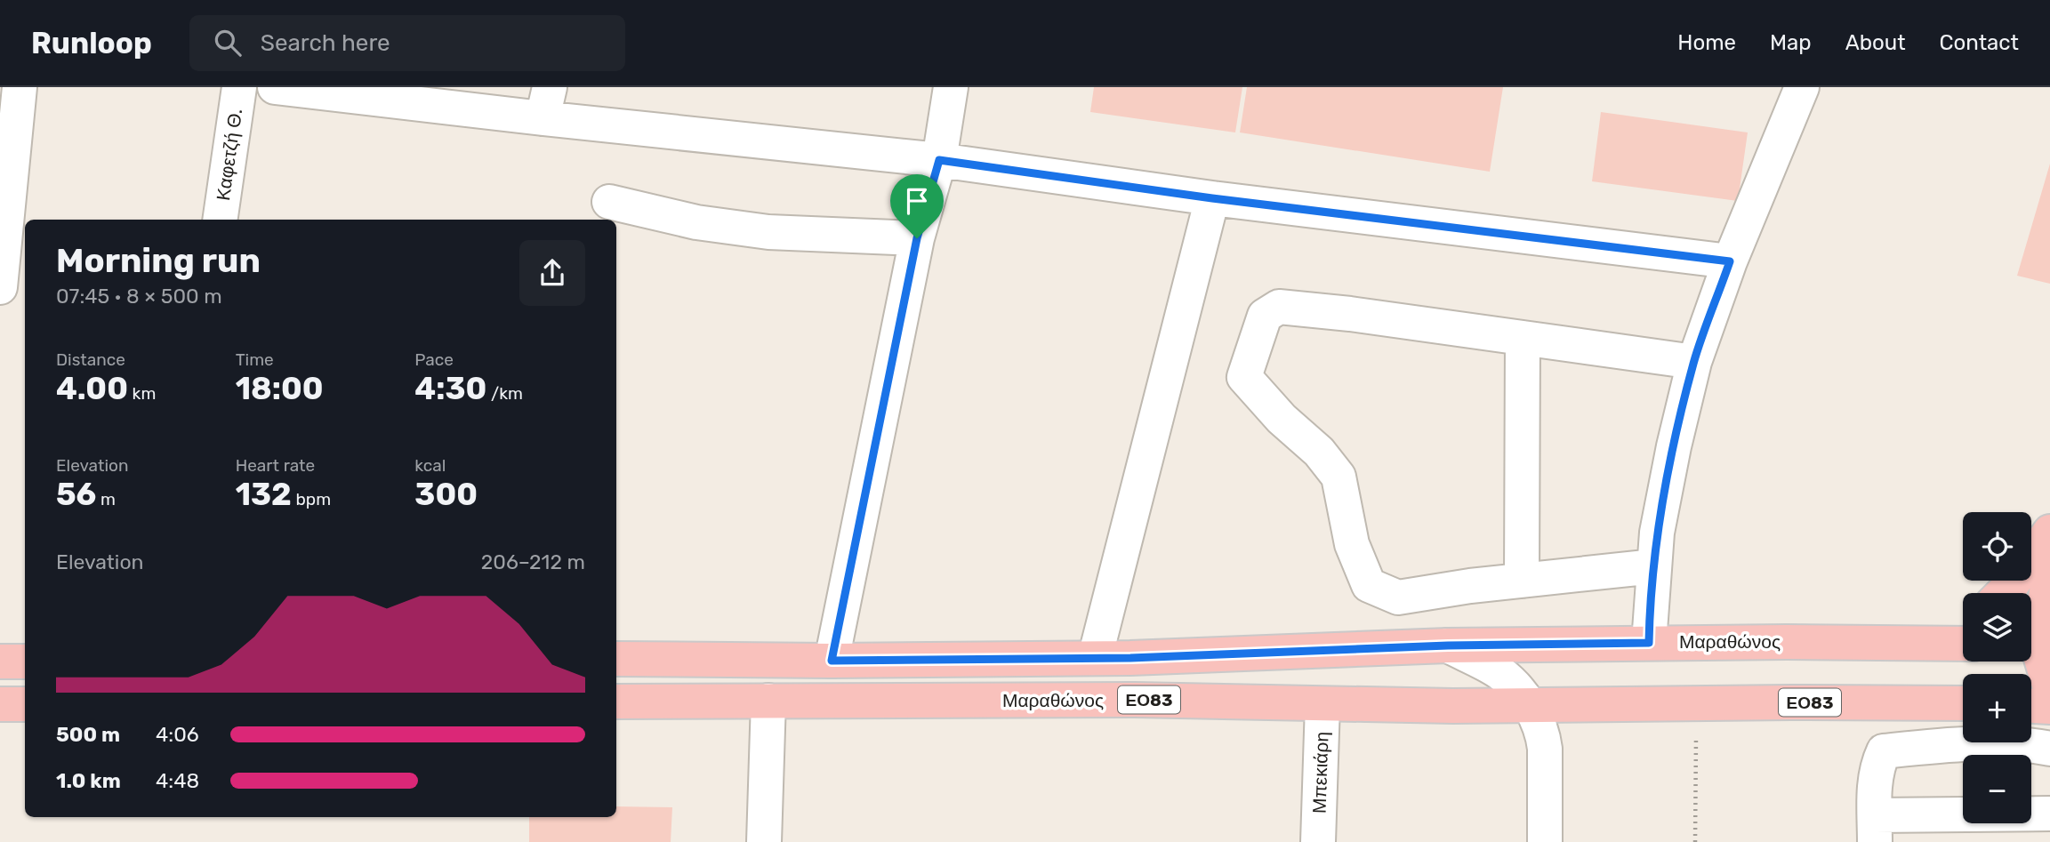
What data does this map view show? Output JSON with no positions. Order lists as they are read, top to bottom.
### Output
{
  "streets": {
    "main road": ["Μαραθώνος", "ΕΟ83"],
    "street": ["Καφετζή Θ.", "Μπεκιάρη"]
  },
  "crossings": [
    ["Μαραθώνος", "Μπεκιάρη"]
  ],
  "page": {
    "header": "Runloop",
    "search": "Search here",
    "nav": [
      "Home",
      "Map",
      "About",
      "Contact"
    ],
    "heading": ["Morning run", "07:45 · 8 × 500 m"],
    "stats": [
      ["Distance", "4.00 km"],
      ["Time", "18:00"],
      ["Pace", "4:30 /km"],
      ["Elevation", "56 m"],
      ["Heart rate", "132 bpm"],
      ["kcal", "300"]
    ],
    "map_buttons": ["+", "−"],
    "chart": ["Elevation", "206–212 m"],
    "list": [
      {
        "name": "500 m",
        "note": "4:06"
      },
      {
        "name": "1.0 km",
        "note": "4:48"
      }
    ]
  }
}
